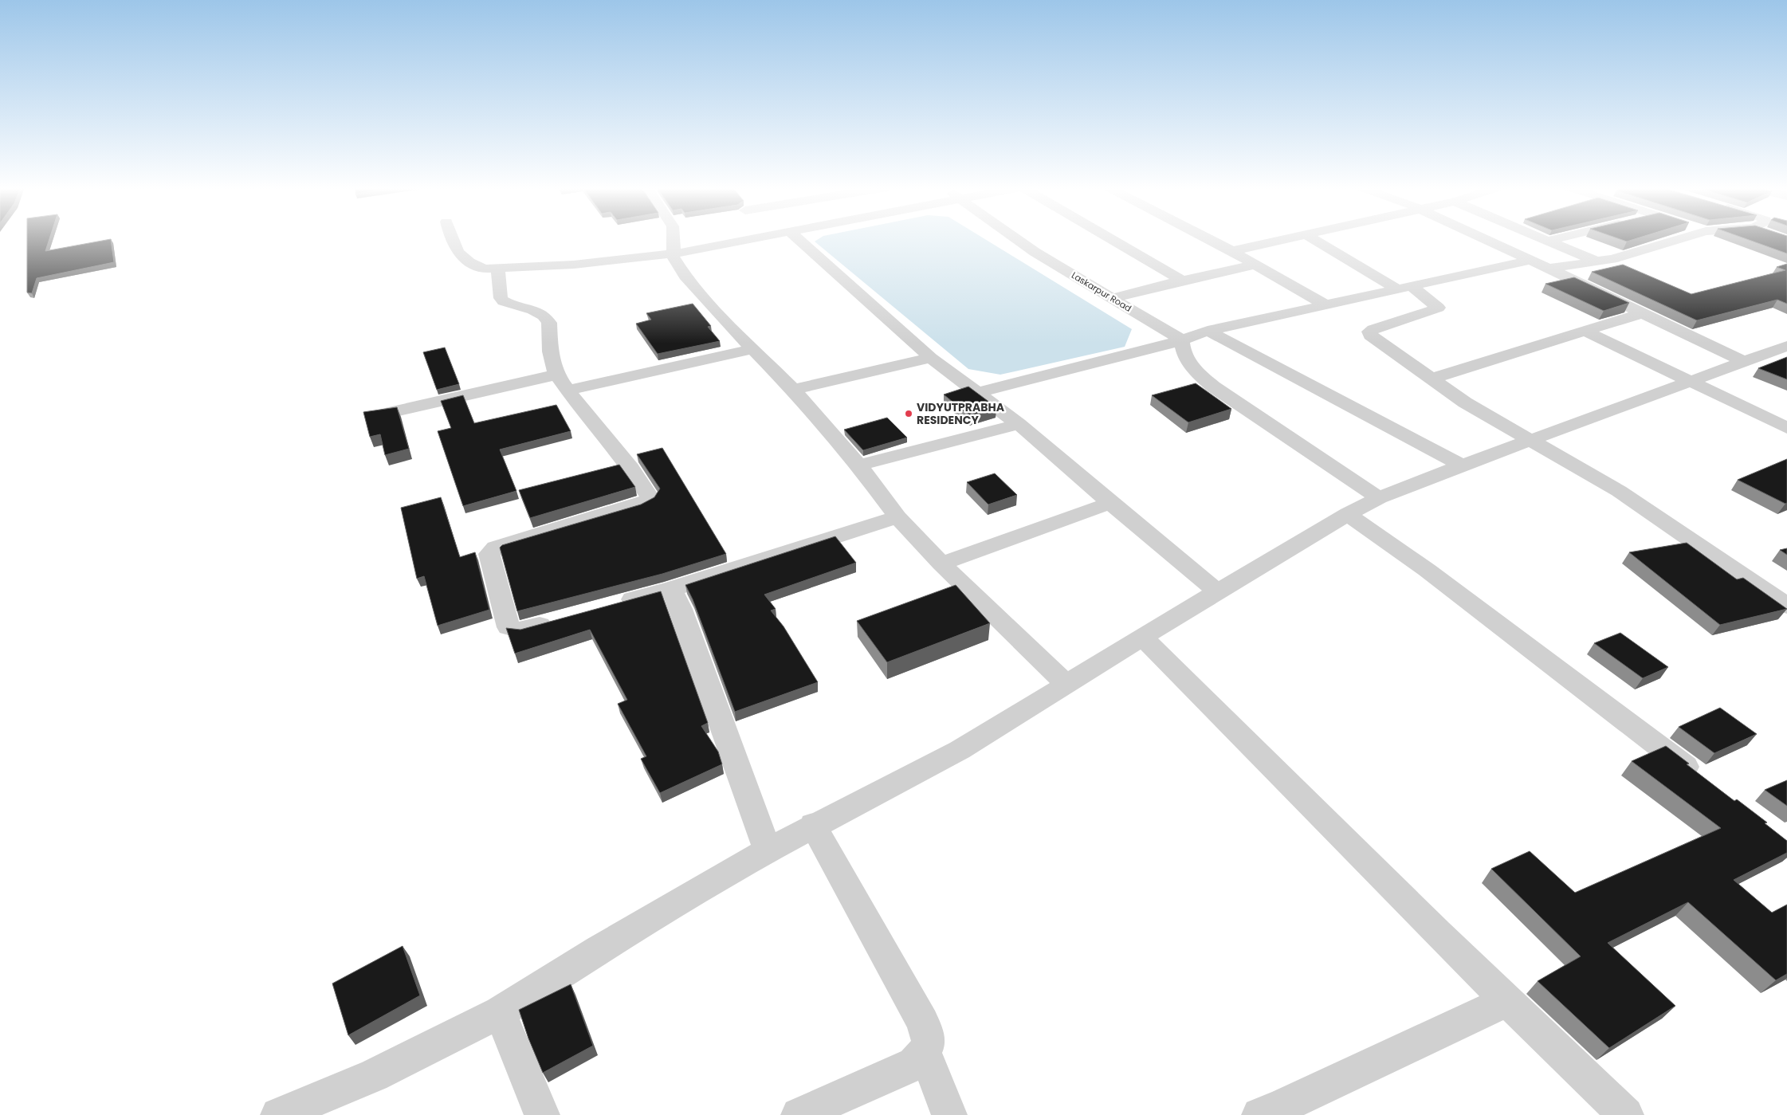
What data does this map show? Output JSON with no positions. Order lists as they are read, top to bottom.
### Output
{
  "streets": {
    "street": ["Laskarpur Road"]
  },
  "places": ["VIDYUTPRABHA RESIDENCY"]
}
